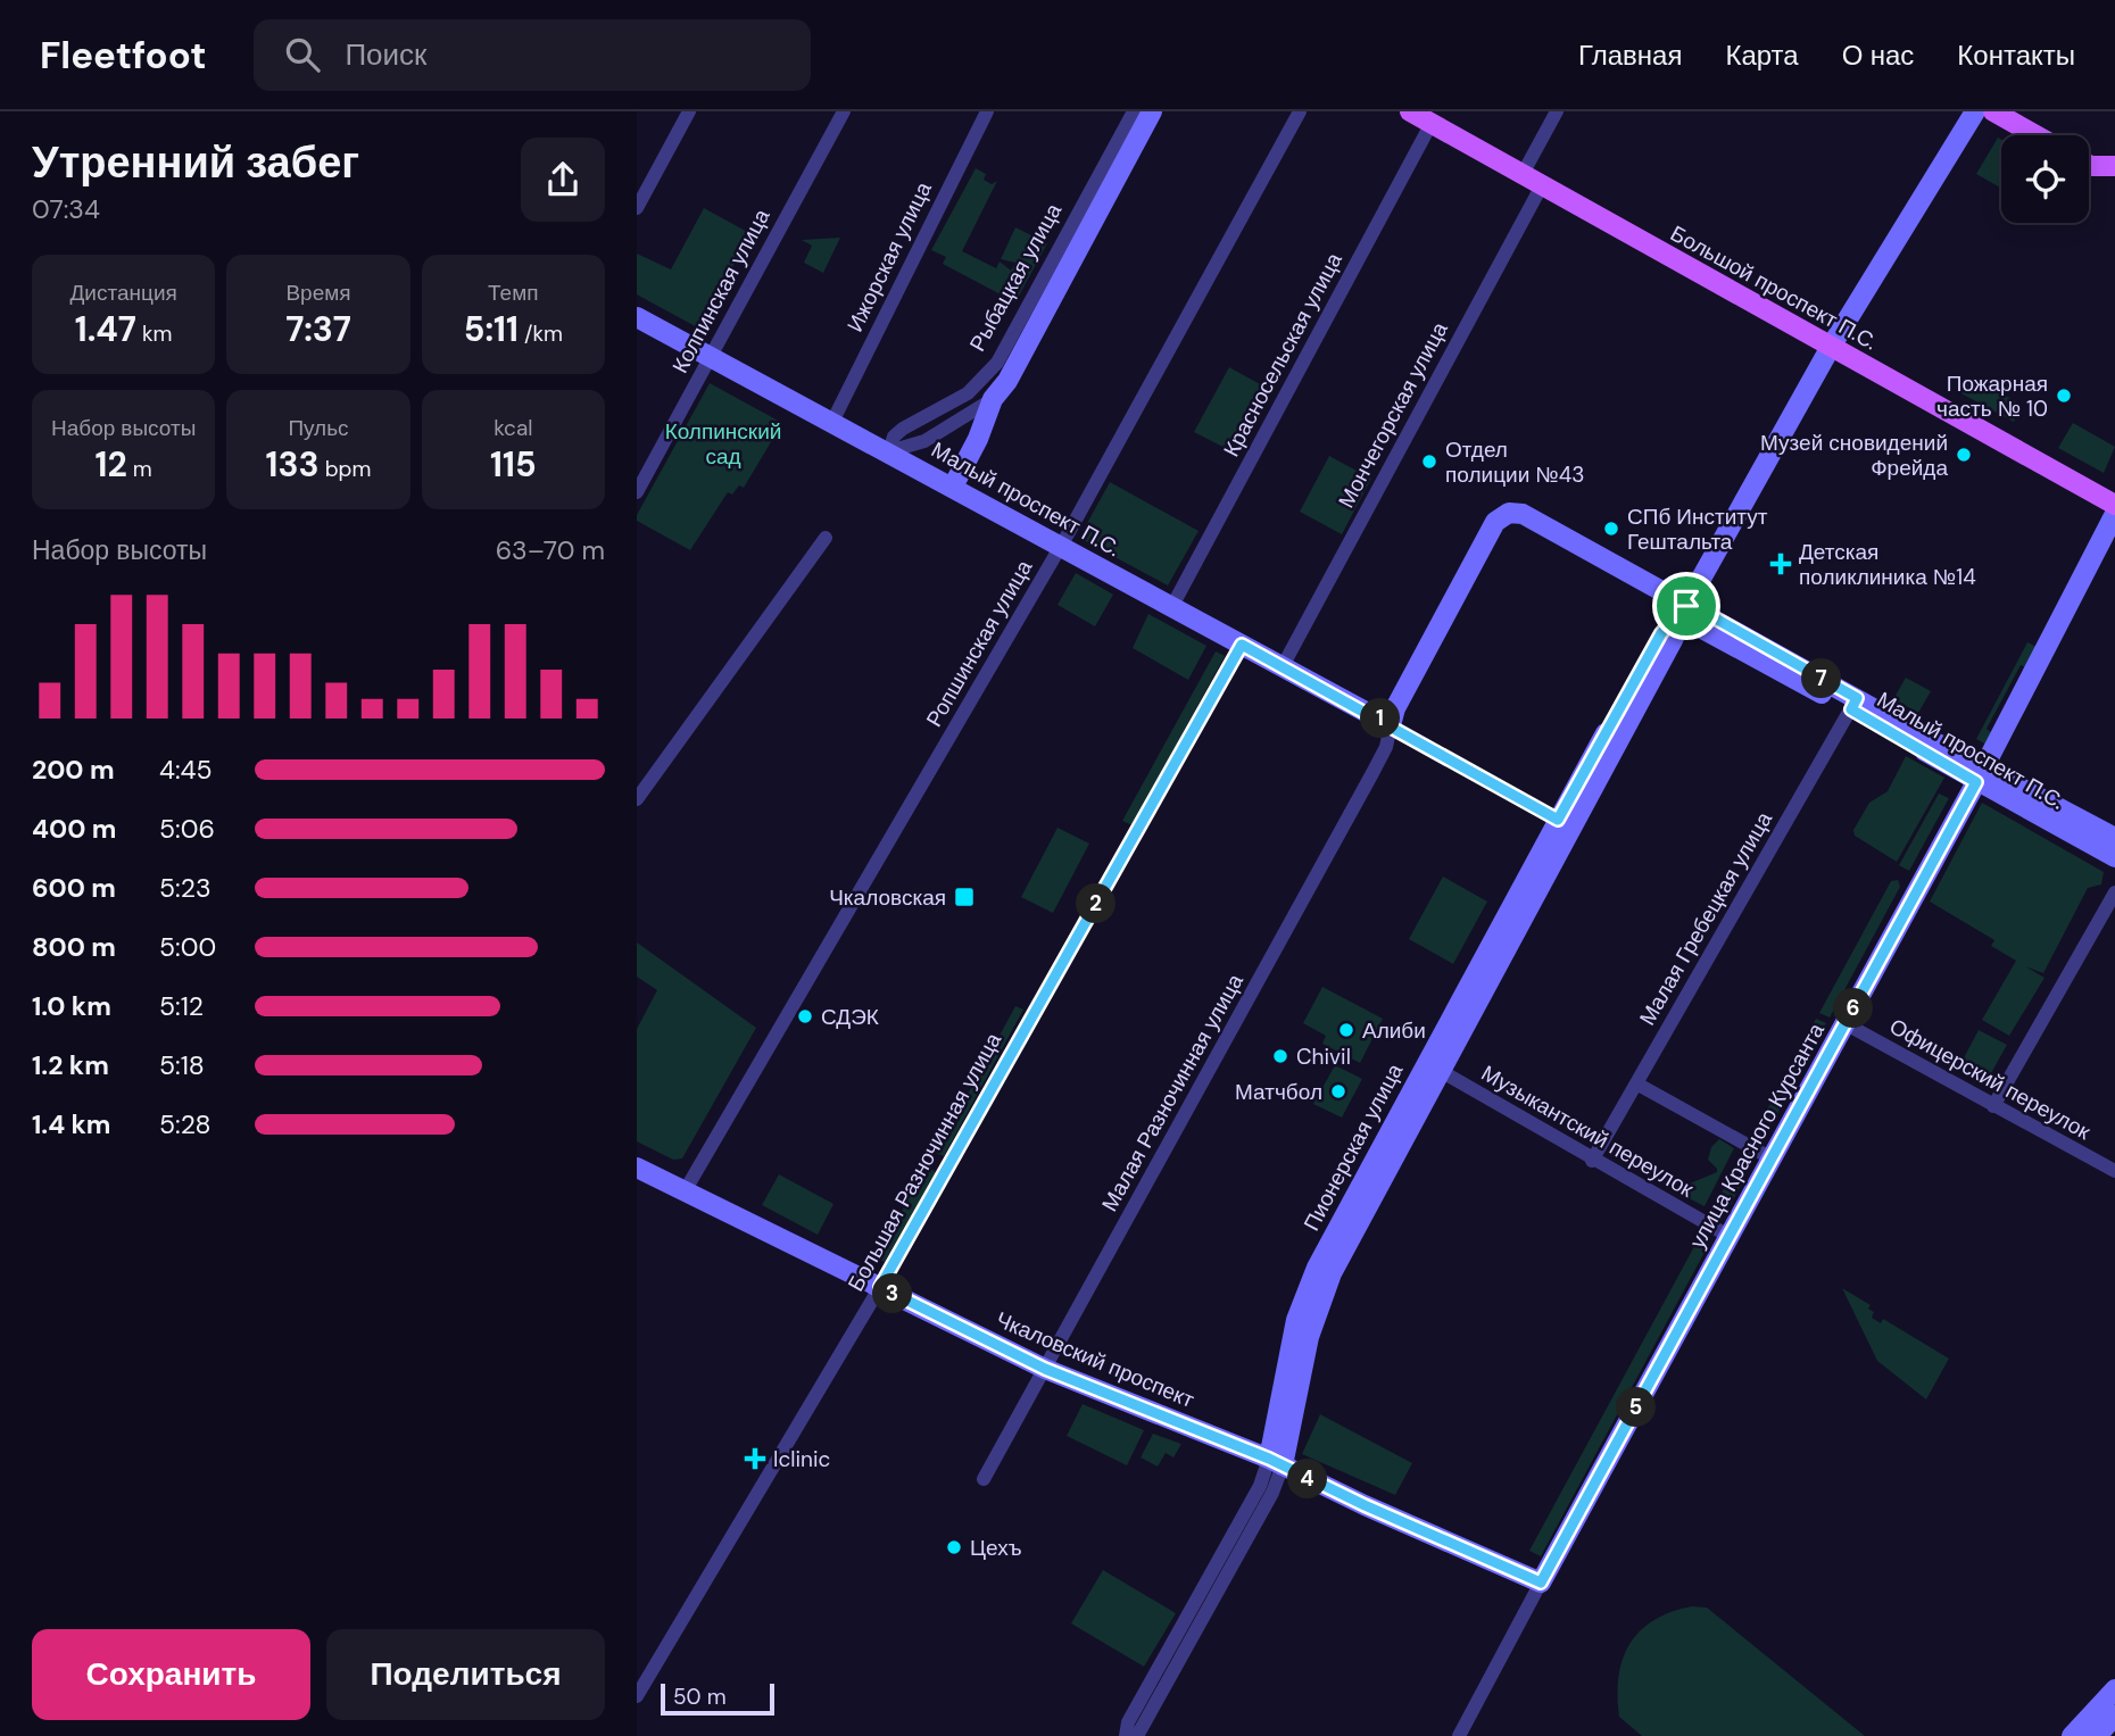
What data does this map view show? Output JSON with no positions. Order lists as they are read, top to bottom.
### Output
{
  "streets": {
    "main road": ["Большой проспект П.С."],
    "street": [
      "Ижорская улица",
      "Рыбацкая улица",
      "Колпинская улица",
      "Красносельская улица",
      "Мончегорская улица",
      "Малый проспект П.С.",
      "Ропшинская улица",
      "Малая Гребецкая улица",
      "Офицерский переулок",
      "Малая Разночинная улица",
      "Музыкантский переулок",
      "улица Красного Курсанта",
      "Пионерская улица",
      "Большая Разночинная улица",
      "Чкаловский проспект"
    ]
  },
  "crossings": [
    ["Ижорская улица", "Малый проспект П.С."],
    ["Рыбацкая улица", "Малый проспект П.С."],
    ["Большой проспект П.С.", "Красносельская улица"],
    ["Большой проспект П.С.", "Мончегорская улица"],
    ["Большой проспект П.С.", "Пионерская улица"],
    ["Колпинская улица", "Малый проспект П.С."],
    ["Красносельская улица", "Малый проспект П.С."],
    ["Мончегорская улица", "Малый проспект П.С."],
    ["Малый проспект П.С.", "Ропшинская улица"],
    ["Малый проспект П.С.", "Малая Гребецкая улица"],
    ["Малый проспект П.С.", "Малая Разночинная улица"],
    ["Малый проспект П.С.", "улица Красного Курсанта"],
    ["Малый проспект П.С.", "Пионерская улица"],
    ["Малый проспект П.С.", "Большая Разночинная улица"],
    ["Ропшинская улица", "Чкаловский проспект"],
    ["Малая Гребецкая улица", "Музыкантский переулок"],
    ["Офицерский переулок", "улица Красного Курсанта"],
    ["Малая Разночинная улица", "Чкаловский проспект"],
    ["Музыкантский переулок", "улица Красного Курсанта"],
    ["Музыкантский переулок", "Пионерская улица"],
    ["улица Красного Курсанта", "Чкаловский проспект"],
    ["Пионерская улица", "Чкаловский проспект"],
    ["Большая Разночинная улица", "Чкаловский проспект"]
  ],
  "parks": ["Колпинский сад"],
  "places": {
    "other": [
      "Пожарная часть № 10",
      "Музей сновидений Фрейда",
      "Отдел полиции №43",
      "СПб Институт Гештальта",
      "СДЭК",
      "Алиби",
      "Chivil",
      "Матчбол",
      "Цехъ"
    ],
    "health": ["Детская поликлиника №14", "Iclinic"],
    "transit": ["Чкаловская"]
  },
  "scale_bar": "50 m",
  "page": {
    "header": "Fleetfoot",
    "search": "Поиск",
    "nav": [
      "Главная",
      "Карта",
      "О нас",
      "Контакты"
    ],
    "heading": ["Утренний забег", "07:34"],
    "stats": [
      ["Дистанция", "1.47 km"],
      ["Время", "7:37"],
      ["Темп", "5:11 /km"],
      ["Набор высоты", "12 m"],
      ["Пульс", "133 bpm"],
      ["kcal", "115"]
    ],
    "chart": ["Набор высоты", "63–70 m"],
    "pins": [
      "7",
      "1",
      "2",
      "6",
      "3",
      "5",
      "4"
    ],
    "list": [
      {
        "name": "200 m",
        "note": "4:45"
      },
      {
        "name": "400 m",
        "note": "5:06"
      },
      {
        "name": "600 m",
        "note": "5:23"
      },
      {
        "name": "800 m",
        "note": "5:00"
      },
      {
        "name": "1.0 km",
        "note": "5:12"
      },
      {
        "name": "1.2 km",
        "note": "5:18"
      },
      {
        "name": "1.4 km",
        "note": "5:28"
      }
    ],
    "buttons": ["Сохранить", "Поделиться"],
    "scale": "50 m"
  }
}
